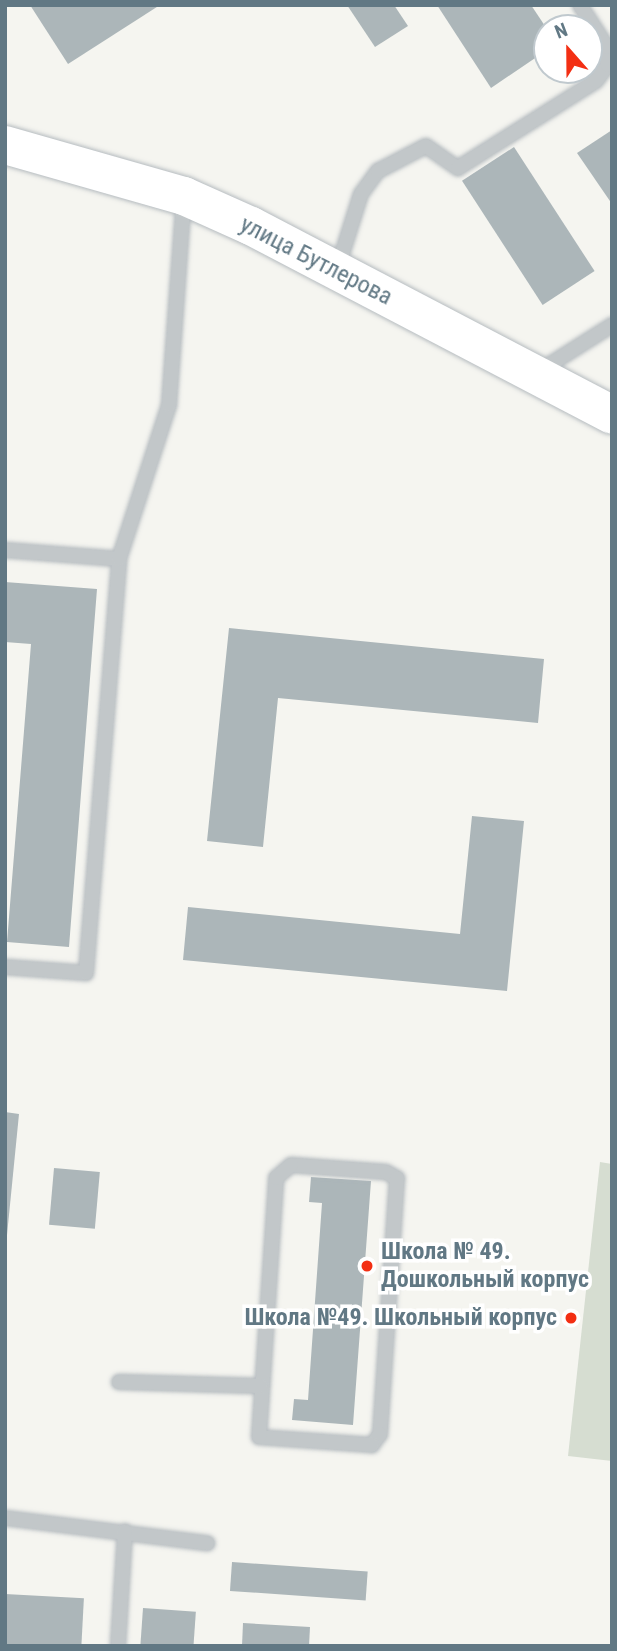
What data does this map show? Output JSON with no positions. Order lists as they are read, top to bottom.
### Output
{
  "streets": {
    "street": ["улица Бутлерова"]
  },
  "places": ["Школа № 49. Дошкольный корпус", "Школа №49. Школьный корпус"],
  "north": "top"
}
